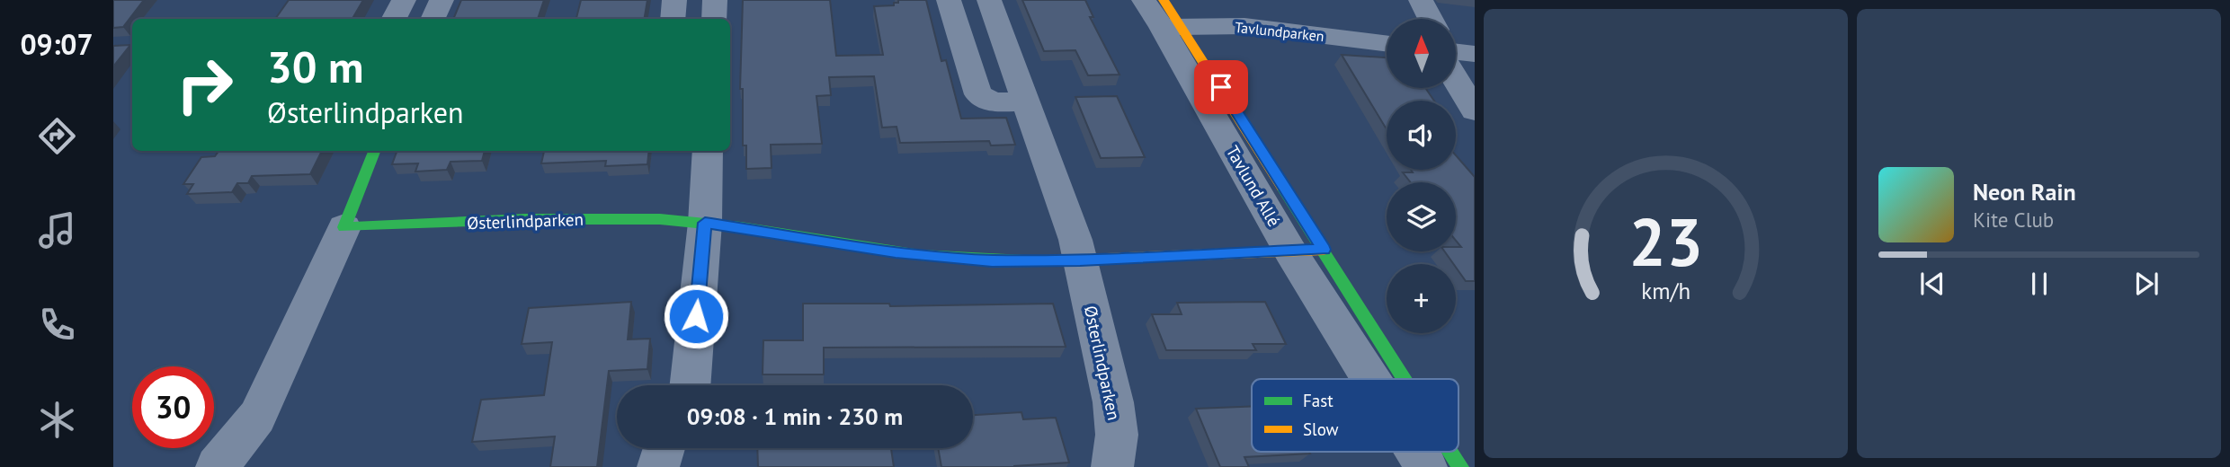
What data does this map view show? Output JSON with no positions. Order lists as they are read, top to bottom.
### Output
{
  "streets": {
    "street": ["Tavlundparken", "Tavlund Allé", "Østerlindparken"]
  },
  "crossings": [
    ["Tavlundparken", "Tavlund Allé"],
    ["Tavlund Allé", "Østerlindparken"]
  ],
  "legend": ["Fast", "Slow"],
  "north": "top",
  "page": {
    "tabs": "09:07",
    "map_buttons": "+",
    "turn": ["30 m", "Østerlindparken"],
    "song": ["Neon Rain", "Kite Club"],
    "limit": "30",
    "trip": "09:08 · 1 min · 230 m",
    "gauge": ["23", "km/h"]
  }
}
